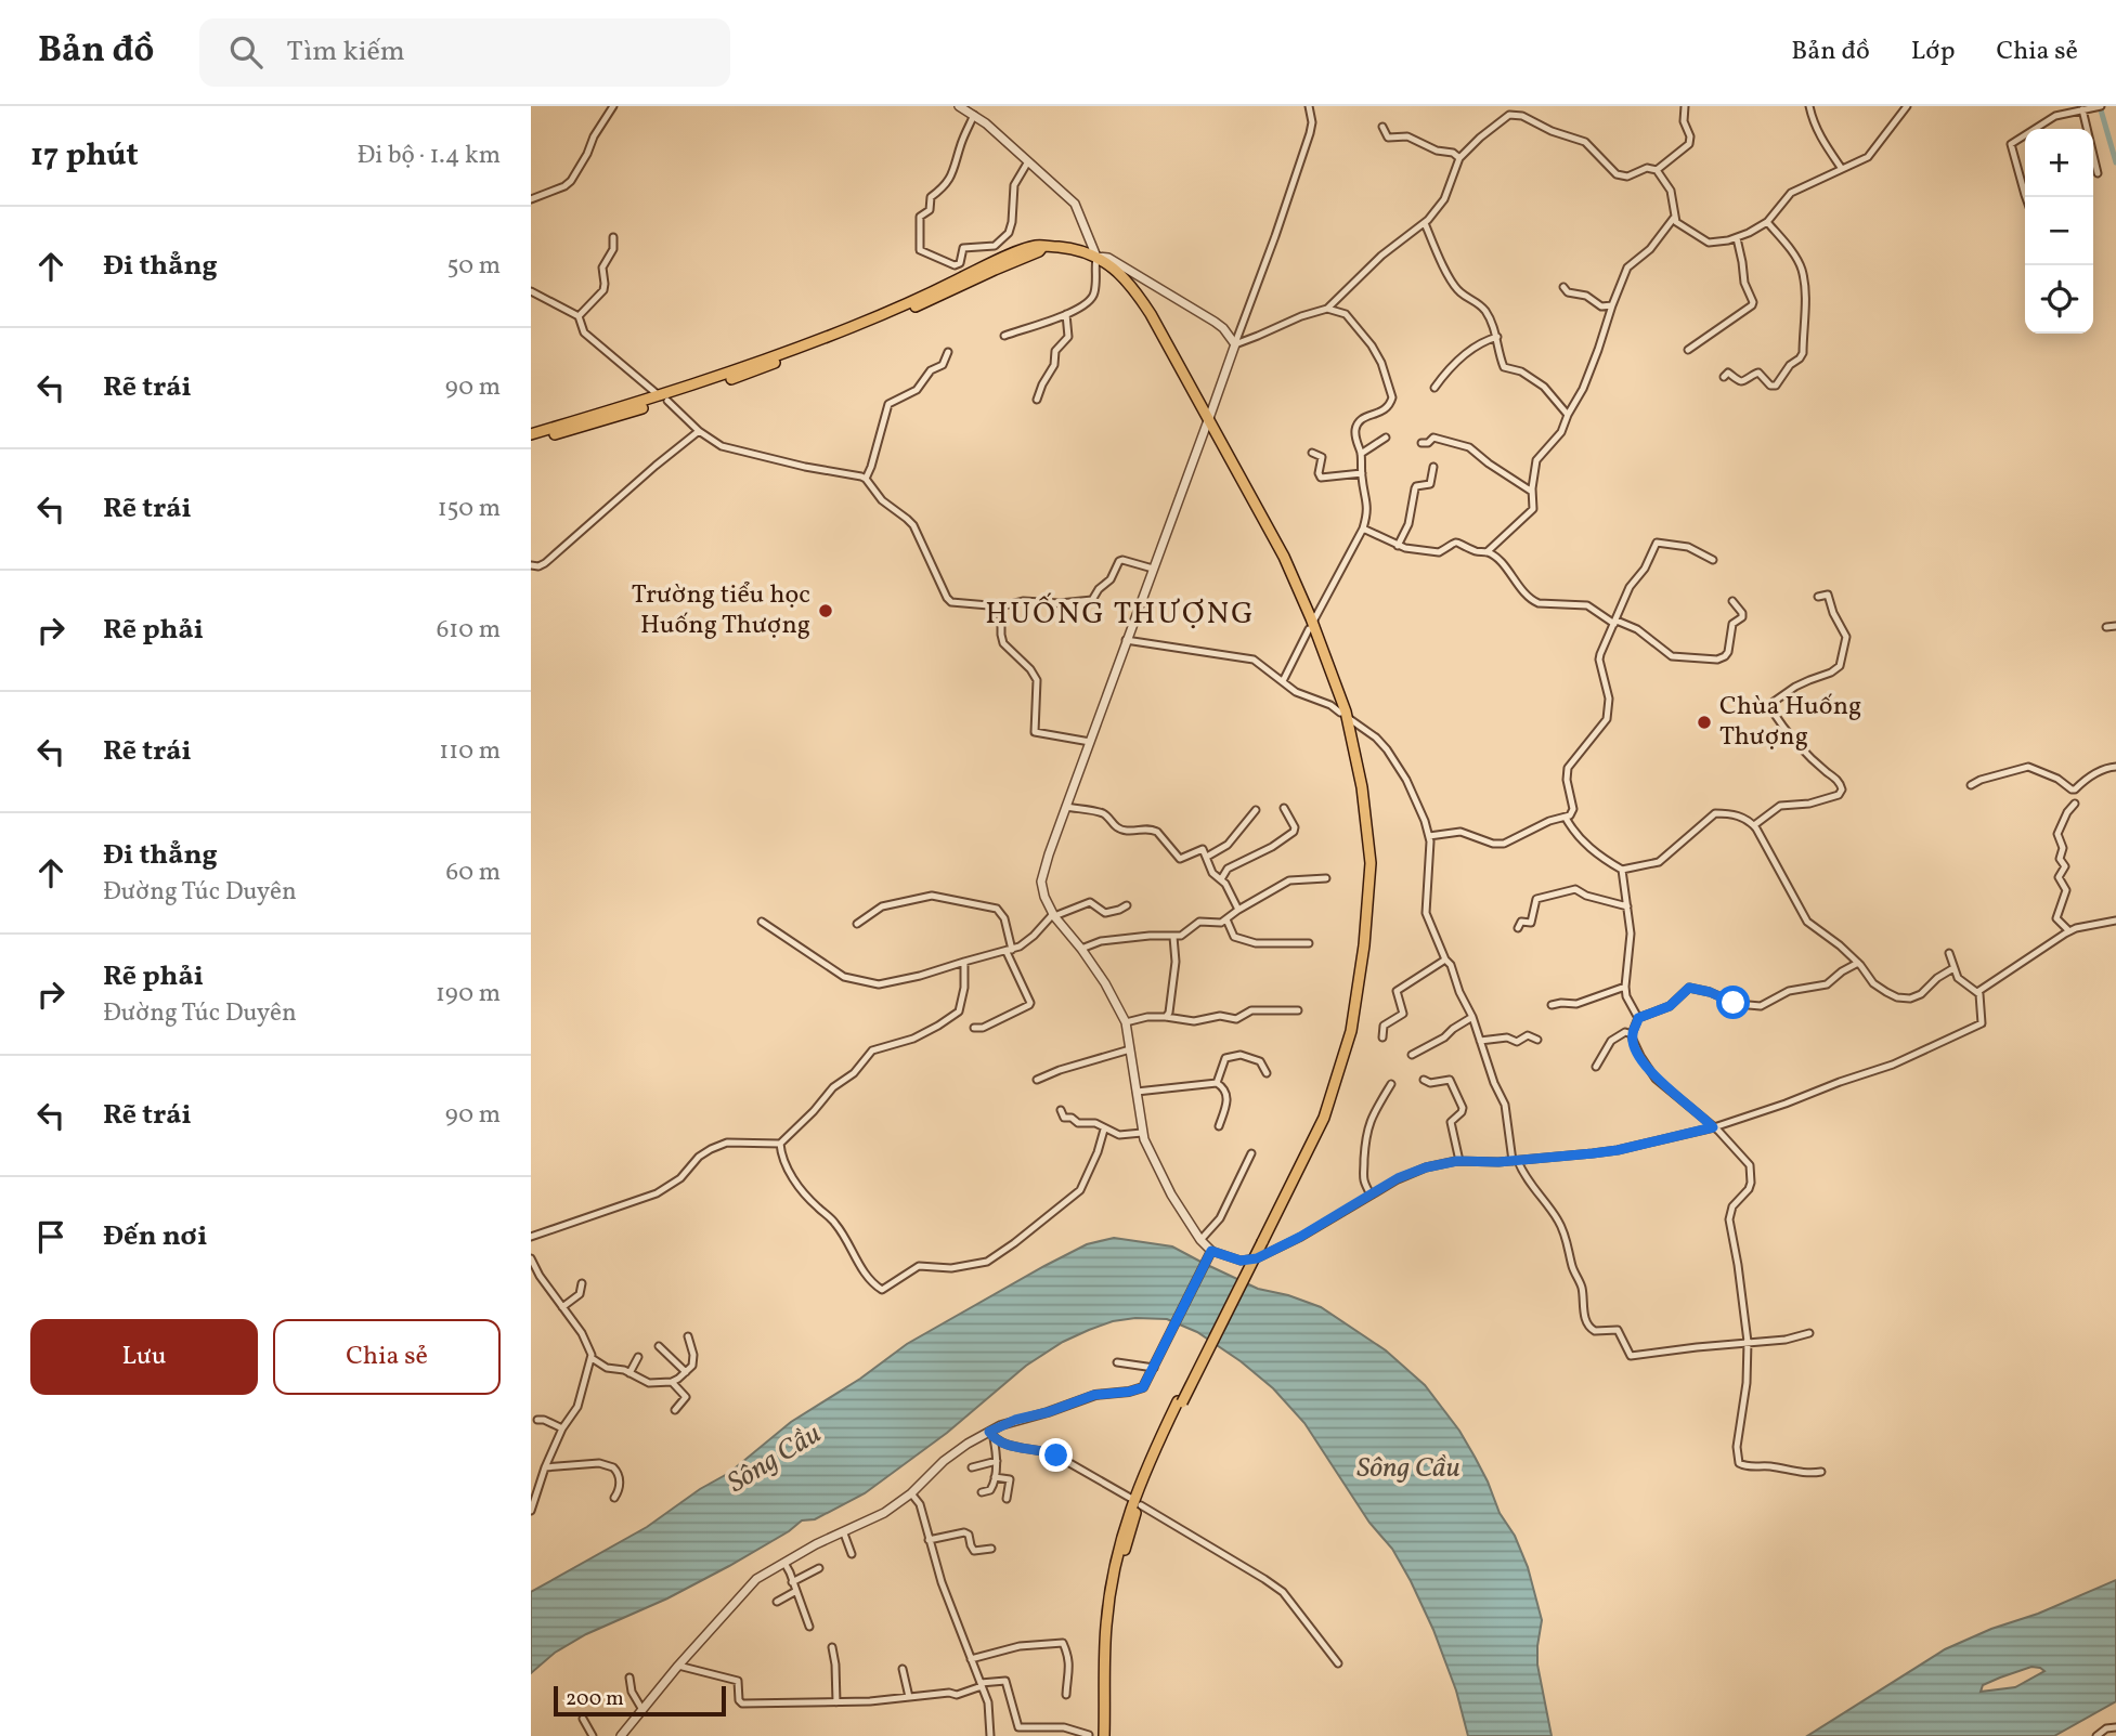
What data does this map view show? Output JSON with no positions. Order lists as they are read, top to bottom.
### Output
{
  "districts": ["HUỐNG THƯỢNG"],
  "water": ["Sông Cầu"],
  "places": ["Trường tiểu học Huống Thượng", "Chùa Huống Thượng"],
  "scale_bar": "200 m",
  "page": {
    "header": "Bản đồ",
    "search": "Tìm kiếm",
    "nav": ["Bản đồ", "Lớp", "Chia sẻ"],
    "heading": ["17 phút", "Đi bộ · 1.4 km"],
    "map_buttons": ["+", "−"],
    "list": [
      ["Đi thẳng", "50 m"],
      ["Rẽ trái", "90 m"],
      ["Rẽ trái", "150 m"],
      ["Rẽ phải", "610 m"],
      ["Rẽ trái", "110 m"],
      ["Đi thẳng", "Đường Túc Duyên", "60 m"],
      ["Rẽ phải", "Đường Túc Duyên", "190 m"],
      ["Rẽ trái", "90 m"],
      "Đến nơi"
    ],
    "buttons": ["Lưu", "Chia sẻ"],
    "scale": "200 m"
  }
}
